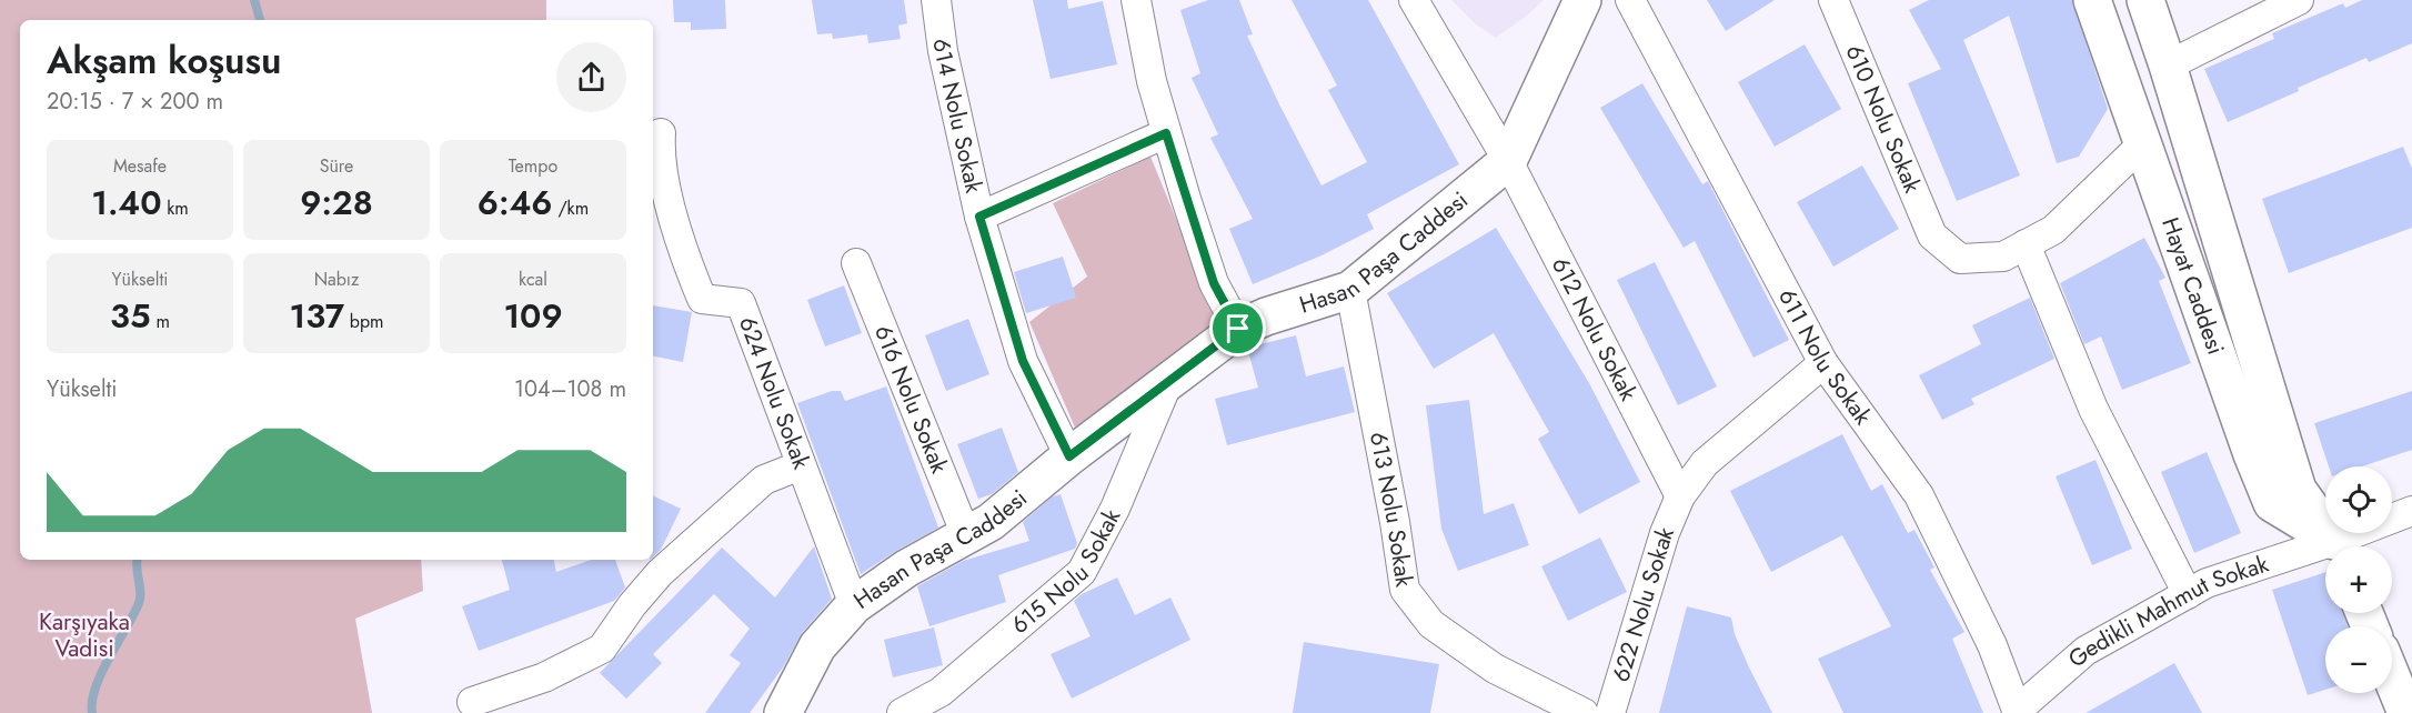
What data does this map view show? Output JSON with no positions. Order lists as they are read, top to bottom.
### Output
{
  "streets": {
    "street": [
      "614 Nolu Sokak",
      "610 Nolu Sokak",
      "Hasan Paşa Caddesi",
      "Hayat Caddesi",
      "612 Nolu Sokak",
      "611 Nolu Sokak",
      "624 Nolu Sokak",
      "616 Nolu Sokak",
      "613 Nolu Sokak",
      "615 Nolu Sokak",
      "622 Nolu Sokak",
      "Gedikli Mahmut Sokak"
    ]
  },
  "crossings": [
    ["614 Nolu Sokak", "Hasan Paşa Caddesi"],
    ["Hasan Paşa Caddesi", "612 Nolu Sokak"],
    ["Hasan Paşa Caddesi", "624 Nolu Sokak"],
    ["Hasan Paşa Caddesi", "616 Nolu Sokak"],
    ["Hasan Paşa Caddesi", "613 Nolu Sokak"],
    ["Hasan Paşa Caddesi", "615 Nolu Sokak"],
    ["612 Nolu Sokak", "622 Nolu Sokak"],
    ["611 Nolu Sokak", "622 Nolu Sokak"],
    ["611 Nolu Sokak", "Gedikli Mahmut Sokak"]
  ],
  "parks": ["Karşıyaka Vadisi"],
  "page": {
    "heading": ["Akşam koşusu", "20:15 · 7 × 200 m"],
    "stats": [
      ["Mesafe", "1.40 km"],
      ["Süre", "9:28"],
      ["Tempo", "6:46 /km"],
      ["Yükselti", "35 m"],
      ["Nabız", "137 bpm"],
      ["kcal", "109"]
    ],
    "chart": ["Yükselti", "104–108 m"],
    "map_buttons": ["+", "−"]
  }
}
